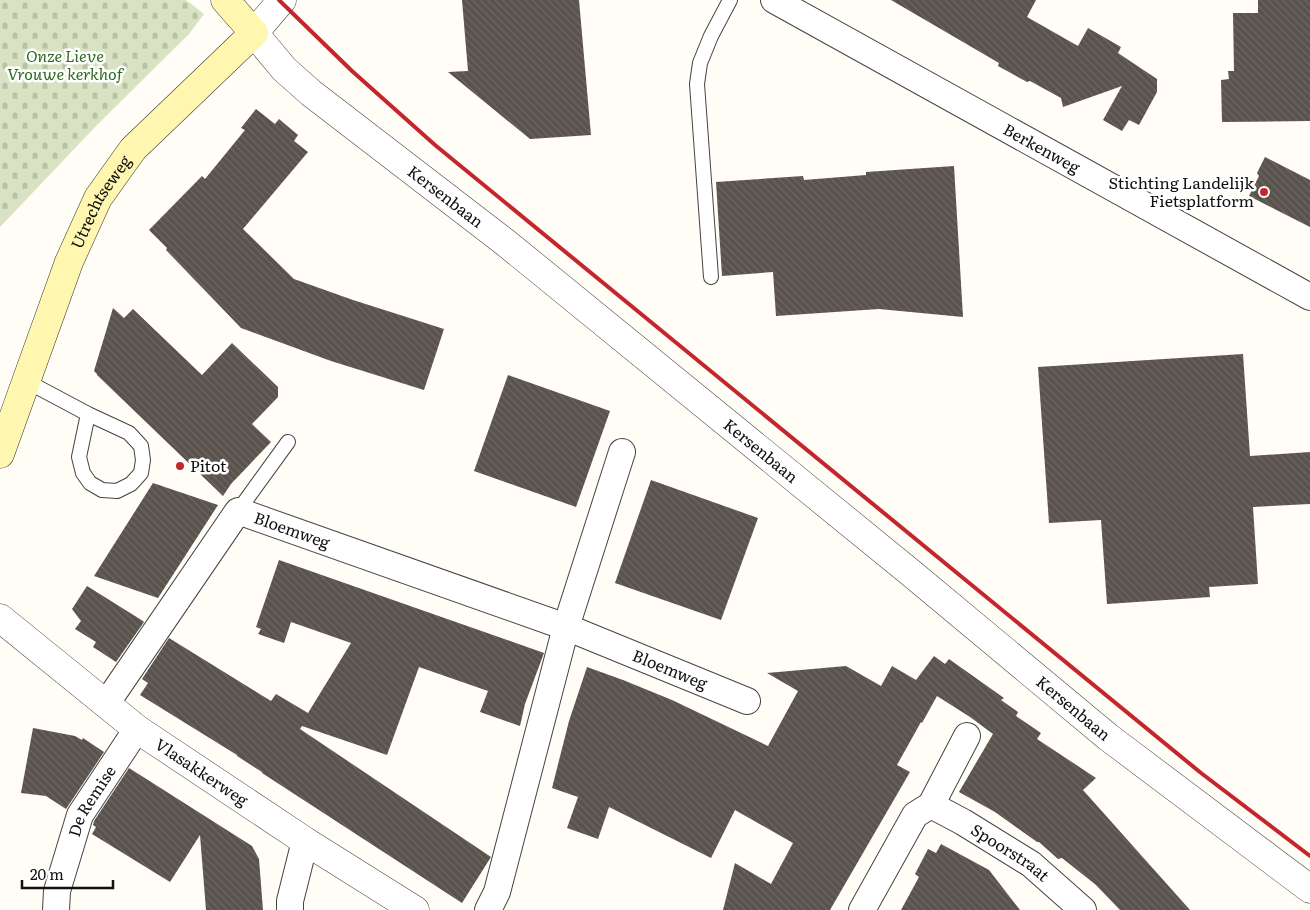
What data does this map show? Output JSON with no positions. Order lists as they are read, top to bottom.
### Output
{
  "streets": {
    "main road": ["Kersenbaan", "Utrechtseweg"],
    "street": [
      "Berkenweg",
      "Bloemweg",
      "Vlasakkerweg",
      "De Remise",
      "Spoorstraat"
    ]
  },
  "crossings": [
    ["Kersenbaan", "Utrechtseweg"],
    ["Bloemweg", "Vlasakkerweg"],
    ["Vlasakkerweg", "De Remise"]
  ],
  "parks": ["Onze Lieve Vrouwe kerkhof"],
  "places": ["Stichting Landelijk Fietsplatform", "Pitot"],
  "scale_bar": "20 m"
}
